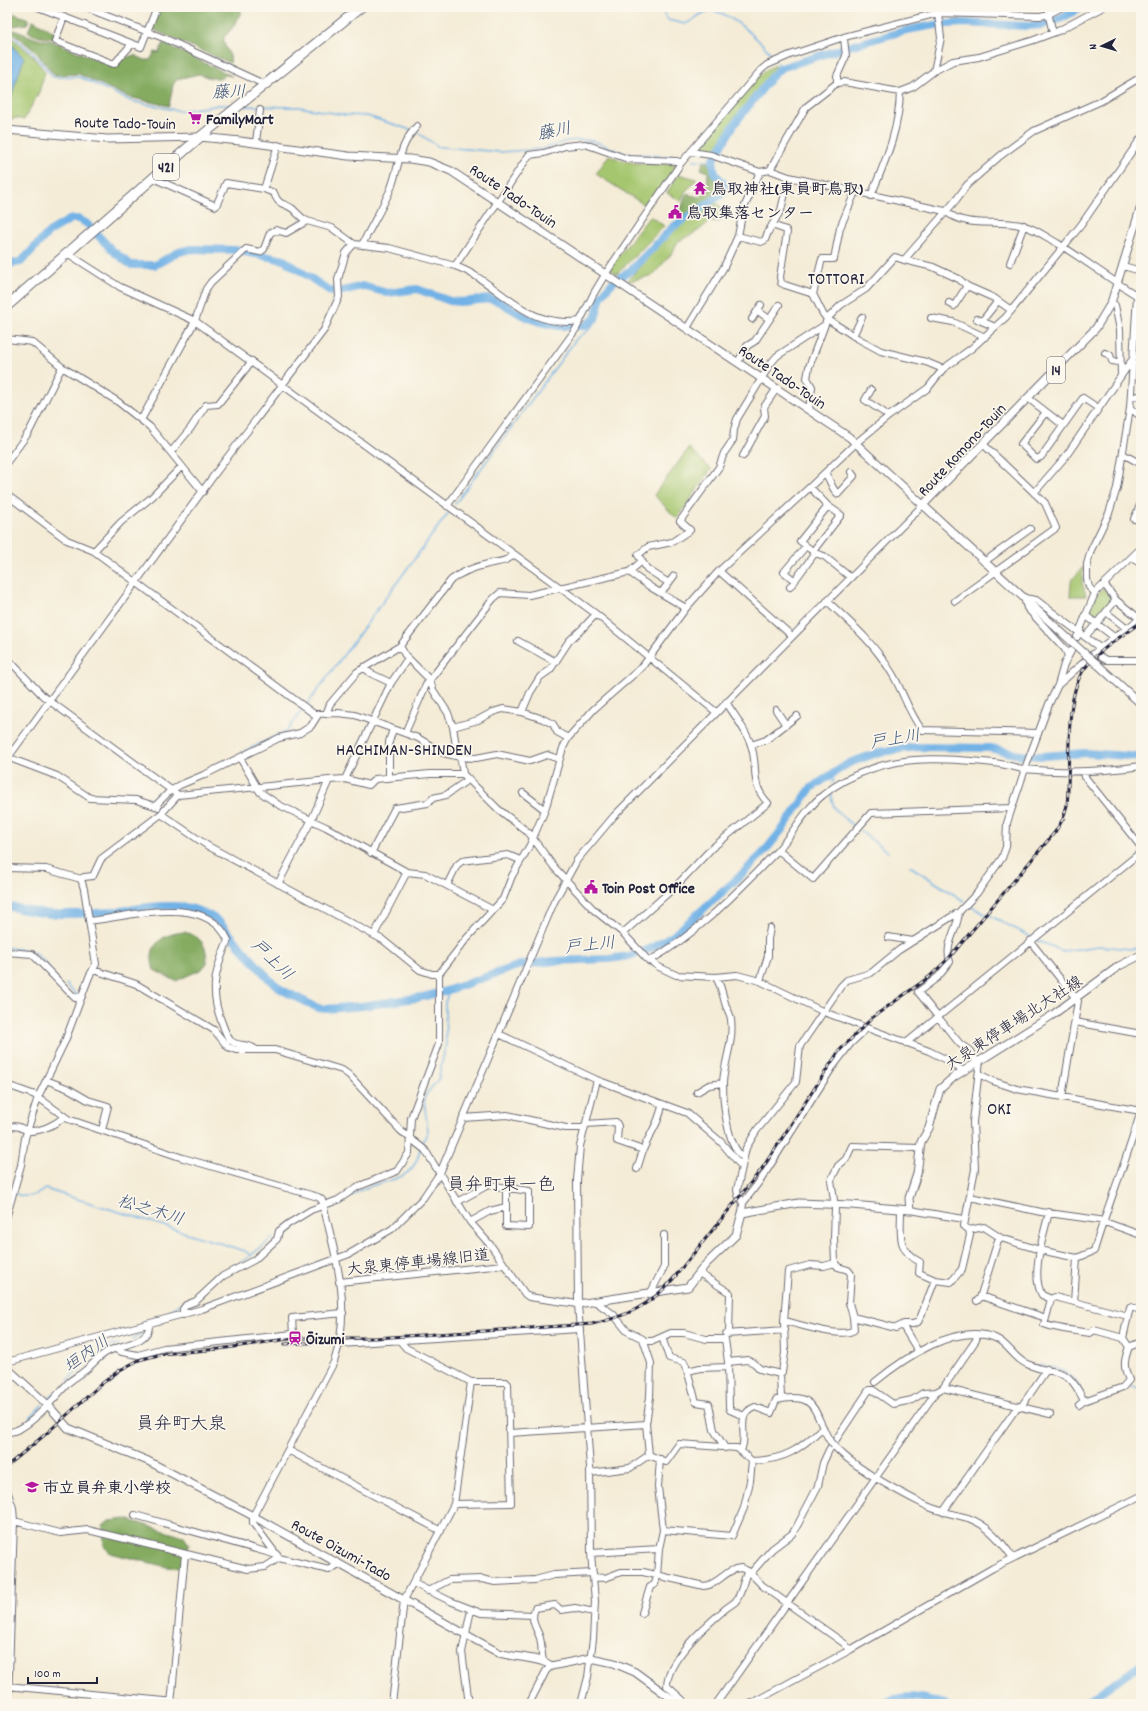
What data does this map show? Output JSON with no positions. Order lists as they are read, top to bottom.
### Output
{
  "streets": {
    "highway": ["421"],
    "main road": [
      "Route Tado-Touin",
      "14",
      "Route Komono-Touin",
      "大泉東停車場北大社線",
      "Route Oizumi-Tado"
    ],
    "street": ["大泉東停車場線旧道"]
  },
  "crossings": [
    ["Route Tado-Touin", "421"],
    ["Route Tado-Touin", "Route Komono-Touin"]
  ],
  "districts": [
    "TOTTORI",
    "HACHIMAN-SHINDEN",
    "OKI",
    "員弁町東一色",
    "員弁町大泉"
  ],
  "water": [
    "藤川",
    "戸上川",
    "松之木川",
    "垣内川"
  ],
  "places": {
    "supermarket": ["FamilyMart"],
    "temple": ["鳥取神社(東員町鳥取)"],
    "public building": ["鳥取集落センター", "Toin Post Office"],
    "station": ["Ōizumi"],
    "school or university": ["市立員弁東小学校"]
  },
  "scale_bar": "100 m",
  "north": "left"
}
